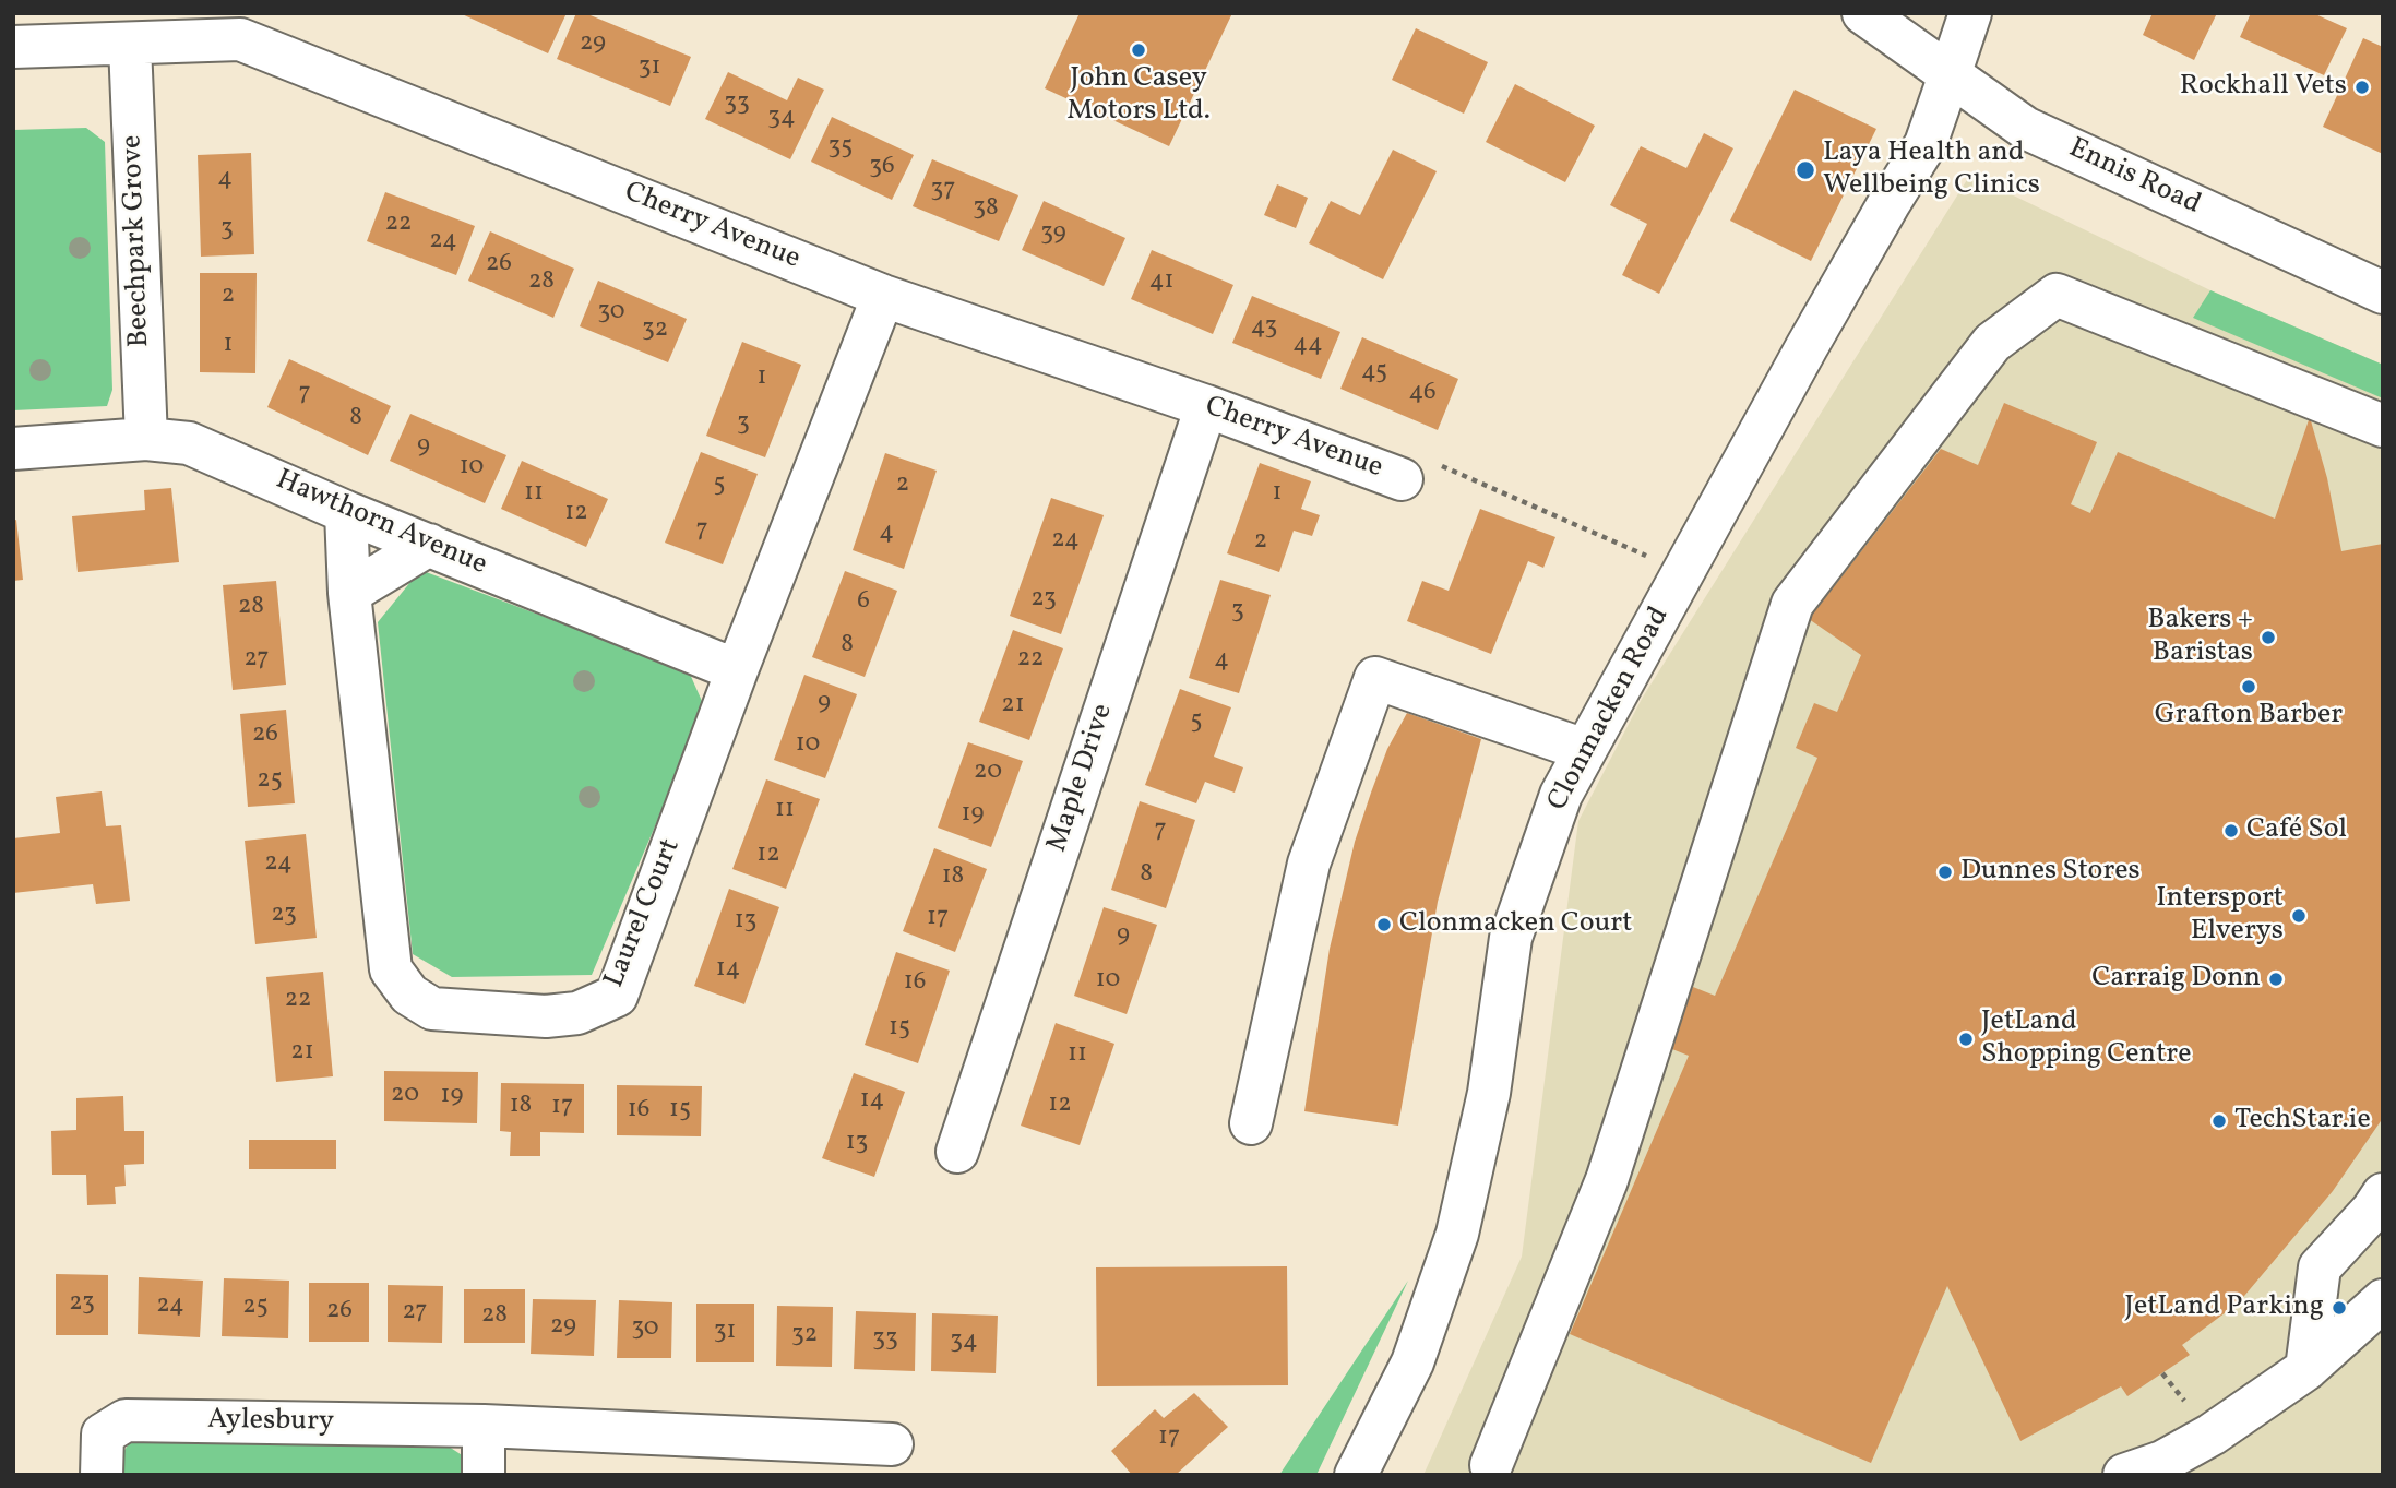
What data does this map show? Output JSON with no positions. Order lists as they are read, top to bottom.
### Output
{
  "streets": {
    "street": [
      "Ennis Road",
      "Cherry Avenue",
      "Beechpark Grove",
      "Hawthorn Avenue",
      "Clonmacken Road",
      "Maple Drive",
      "Laurel Court",
      "Aylesbury"
    ]
  },
  "crossings": [
    ["Ennis Road", "Clonmacken Road"],
    ["Cherry Avenue", "Beechpark Grove"],
    ["Cherry Avenue", "Maple Drive"],
    ["Cherry Avenue", "Laurel Court"],
    ["Beechpark Grove", "Hawthorn Avenue"],
    ["Hawthorn Avenue", "Laurel Court"]
  ],
  "places": [
    "John Casey Motors Ltd.",
    "Rockhall Vets",
    "Laya Health and Wellbeing Clinics",
    "Bakers + Baristas",
    "Grafton Barber",
    "Café Sol",
    "Dunnes Stores",
    "Intersport Elverys",
    "Clonmacken Court",
    "Carraig Donn",
    "JetLand Shopping Centre",
    "TechStar.ie",
    "JetLand Parking"
  ],
  "house_numbers": [
    "29",
    "31",
    "33",
    "34",
    "35",
    "36",
    "4",
    "37",
    "38",
    "22",
    "3",
    "39",
    "24",
    "26",
    "28",
    "41",
    "2",
    "30",
    "43",
    "32",
    "1",
    "44",
    "45",
    "1",
    "46",
    "7",
    "8",
    "3",
    "9",
    "10",
    "5",
    "2",
    "11",
    "1",
    "12",
    "7",
    "4",
    "24",
    "2",
    "23",
    "6",
    "28",
    "3",
    "8",
    "27",
    "22",
    "4",
    "9",
    "21",
    "5",
    "26",
    "10",
    "20",
    "25",
    "11",
    "19",
    "7",
    "12",
    "24",
    "8",
    "18",
    "23",
    "17",
    "13",
    "9",
    "14",
    "10",
    "16",
    "22",
    "15",
    "21",
    "11",
    "20",
    "19",
    "14",
    "12",
    "18",
    "17",
    "16",
    "15",
    "13",
    "23",
    "24",
    "25",
    "26",
    "27",
    "28",
    "29",
    "30",
    "31",
    "32",
    "33",
    "34",
    "17"
  ]
}
